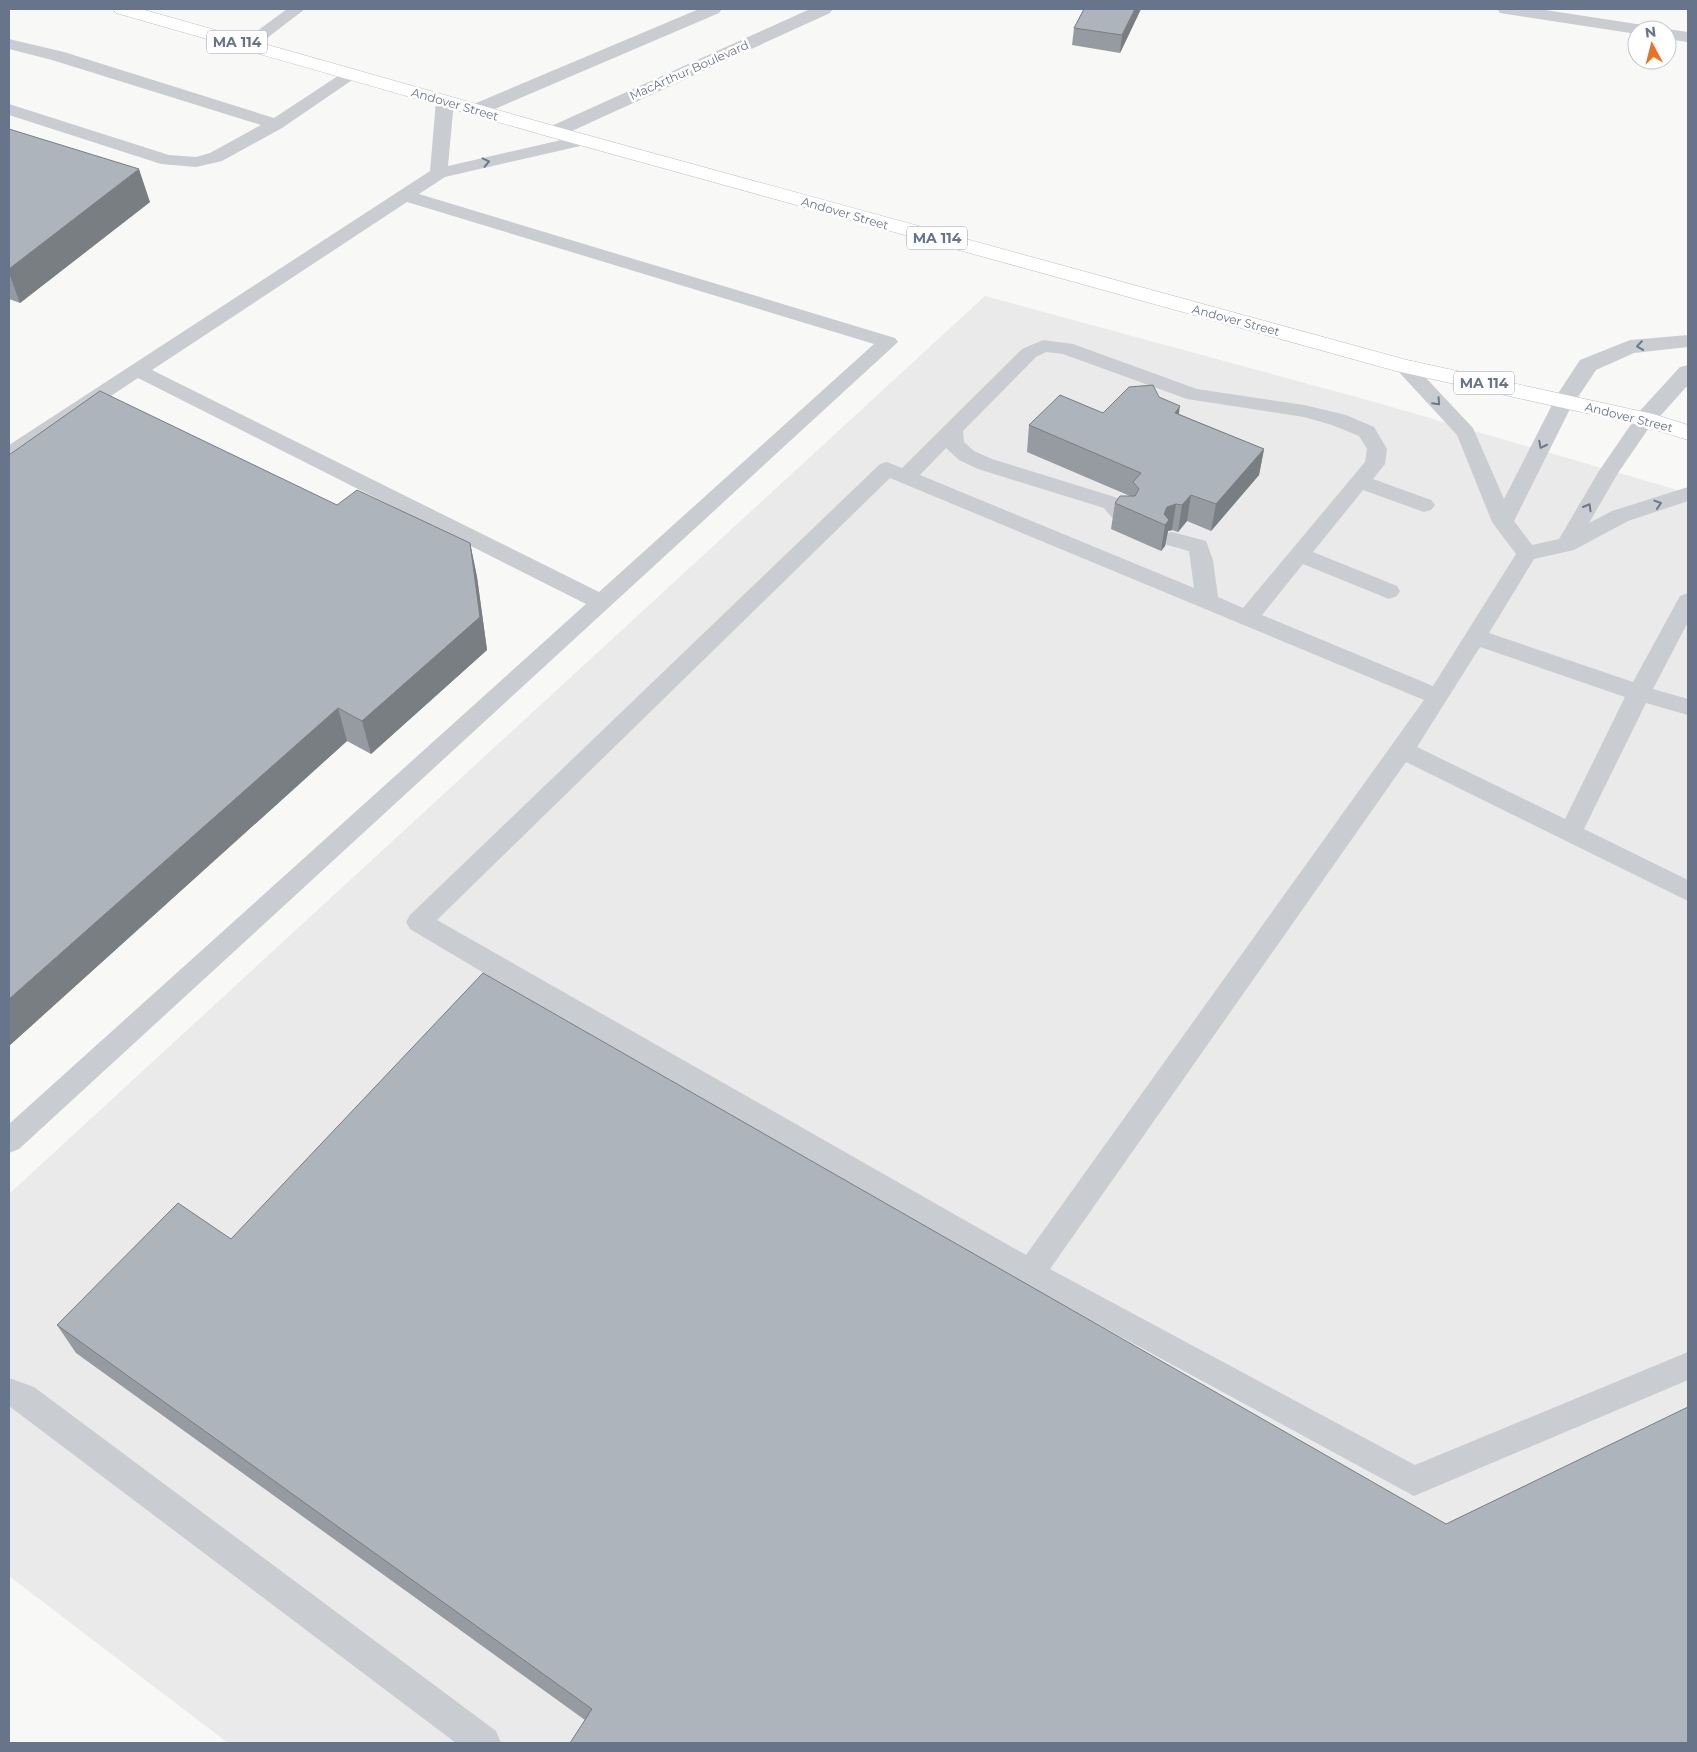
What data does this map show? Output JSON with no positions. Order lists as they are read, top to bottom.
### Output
{
  "streets": {
    "highway": ["MA 114", "Andover Street"],
    "street": ["MacArthur Boulevard"]
  },
  "crossings": [
    ["MacArthur Boulevard", "Andover Street"]
  ],
  "north": "top"
}
